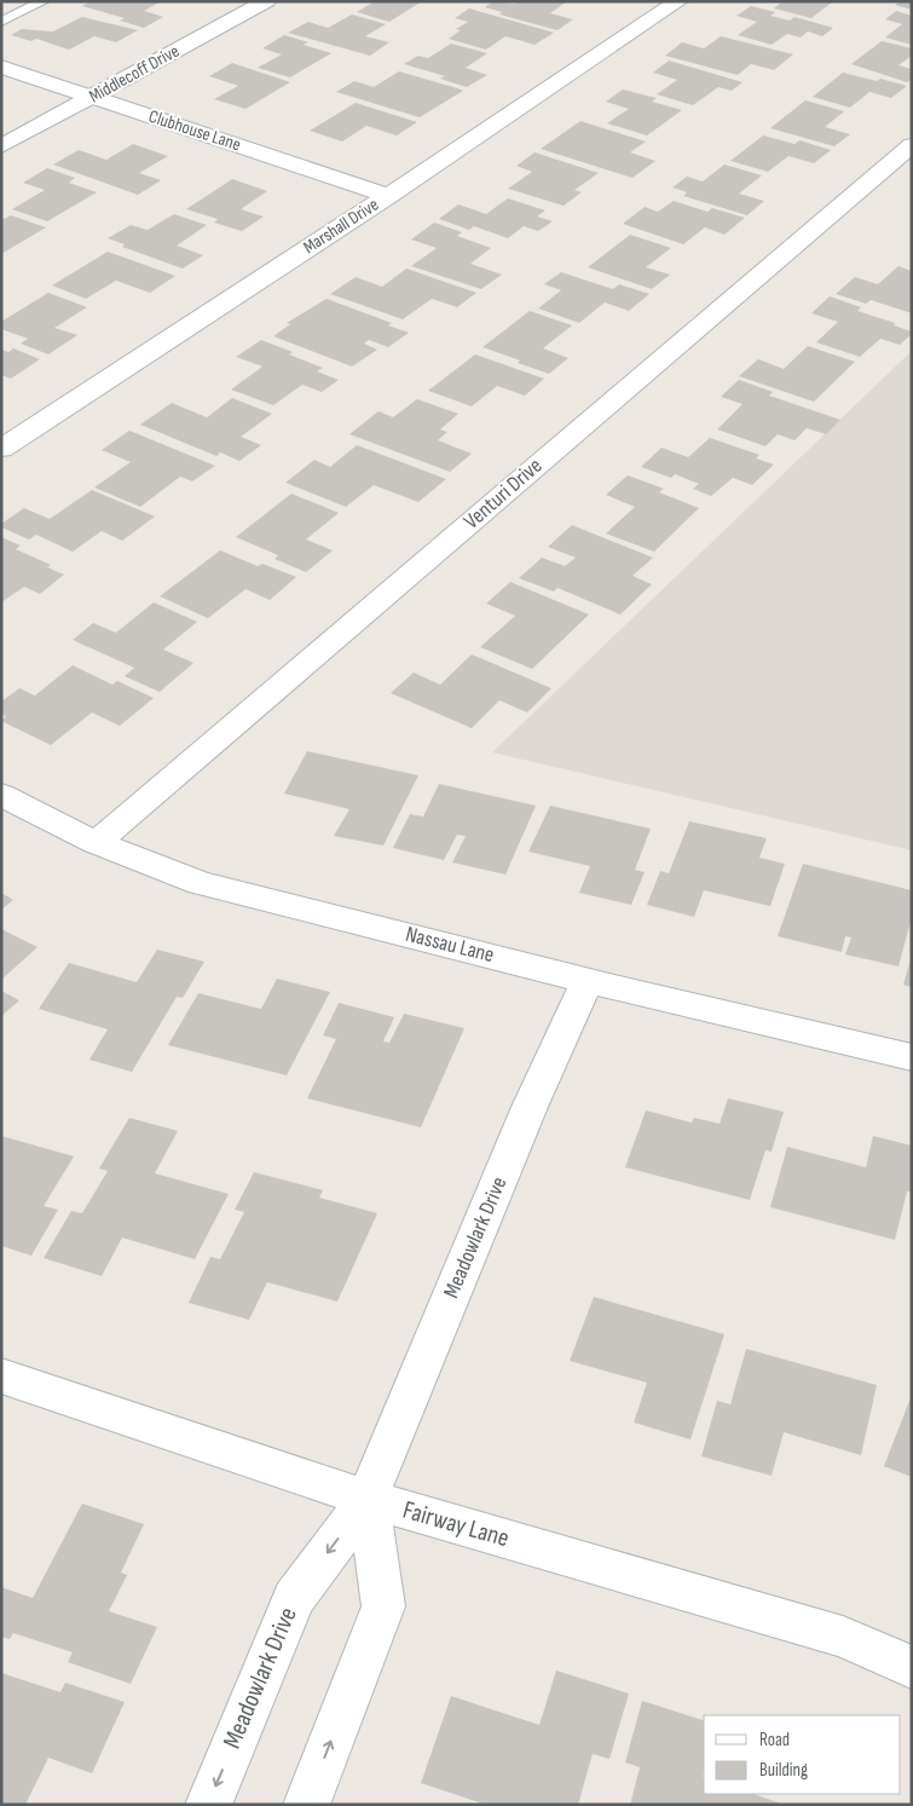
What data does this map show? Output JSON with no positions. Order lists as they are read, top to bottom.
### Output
{
  "streets": {
    "street": [
      "Middlecoff Drive",
      "Clubhouse Lane",
      "Marshall Drive",
      "Venturi Drive",
      "Nassau Lane",
      "Meadowlark Drive",
      "Fairway Lane"
    ]
  },
  "crossings": [
    ["Middlecoff Drive", "Clubhouse Lane"],
    ["Clubhouse Lane", "Marshall Drive"],
    ["Venturi Drive", "Nassau Lane"],
    ["Nassau Lane", "Meadowlark Drive"],
    ["Meadowlark Drive", "Fairway Lane"]
  ],
  "legend": ["Road", "Building"]
}
